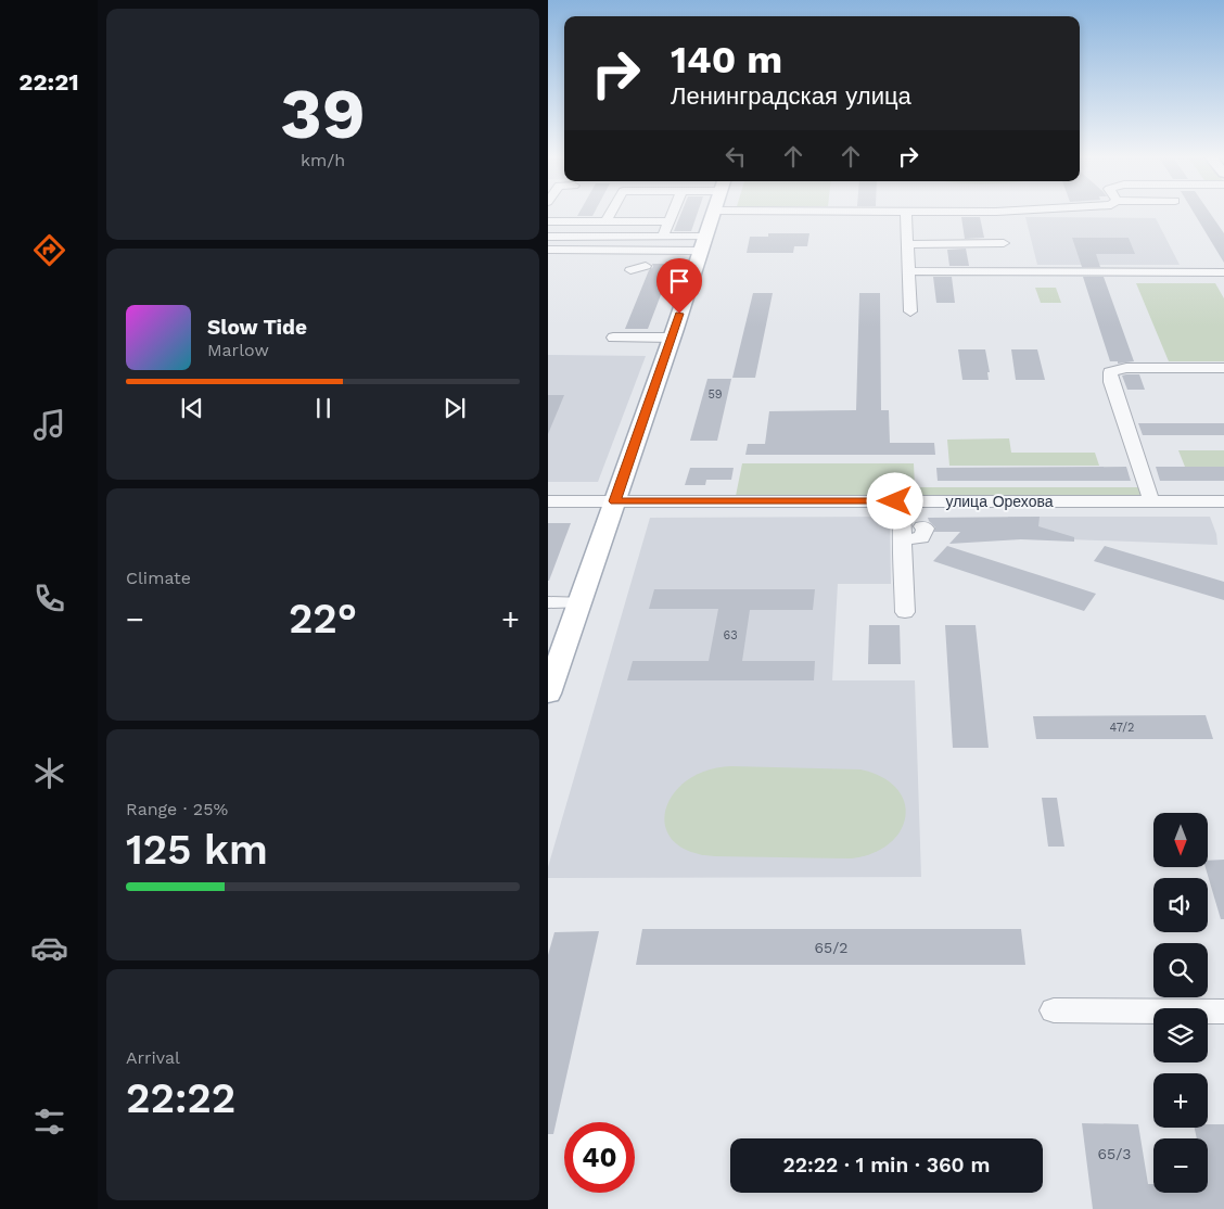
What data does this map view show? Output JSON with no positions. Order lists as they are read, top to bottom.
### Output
{
  "streets": {
    "street": ["улица Орехова"]
  },
  "house_numbers": [
    "59",
    "63",
    "47/2",
    "65/2",
    "65/3"
  ],
  "north": "bottom",
  "page": {
    "tabs": "22:21",
    "tile": [
      ["39", "km/h"],
      "Climate",
      ["Range · 25%", "125 km"],
      ["Arrival", "22:22"]
    ],
    "turn": ["140 m", "Ленинградская улица"],
    "song": ["Slow Tide", "Marlow"],
    "heat": ["−", "22°", "+"],
    "map_buttons": ["+", "−"],
    "limit": "40",
    "trip": "22:22 · 1 min · 360 m"
  }
}
